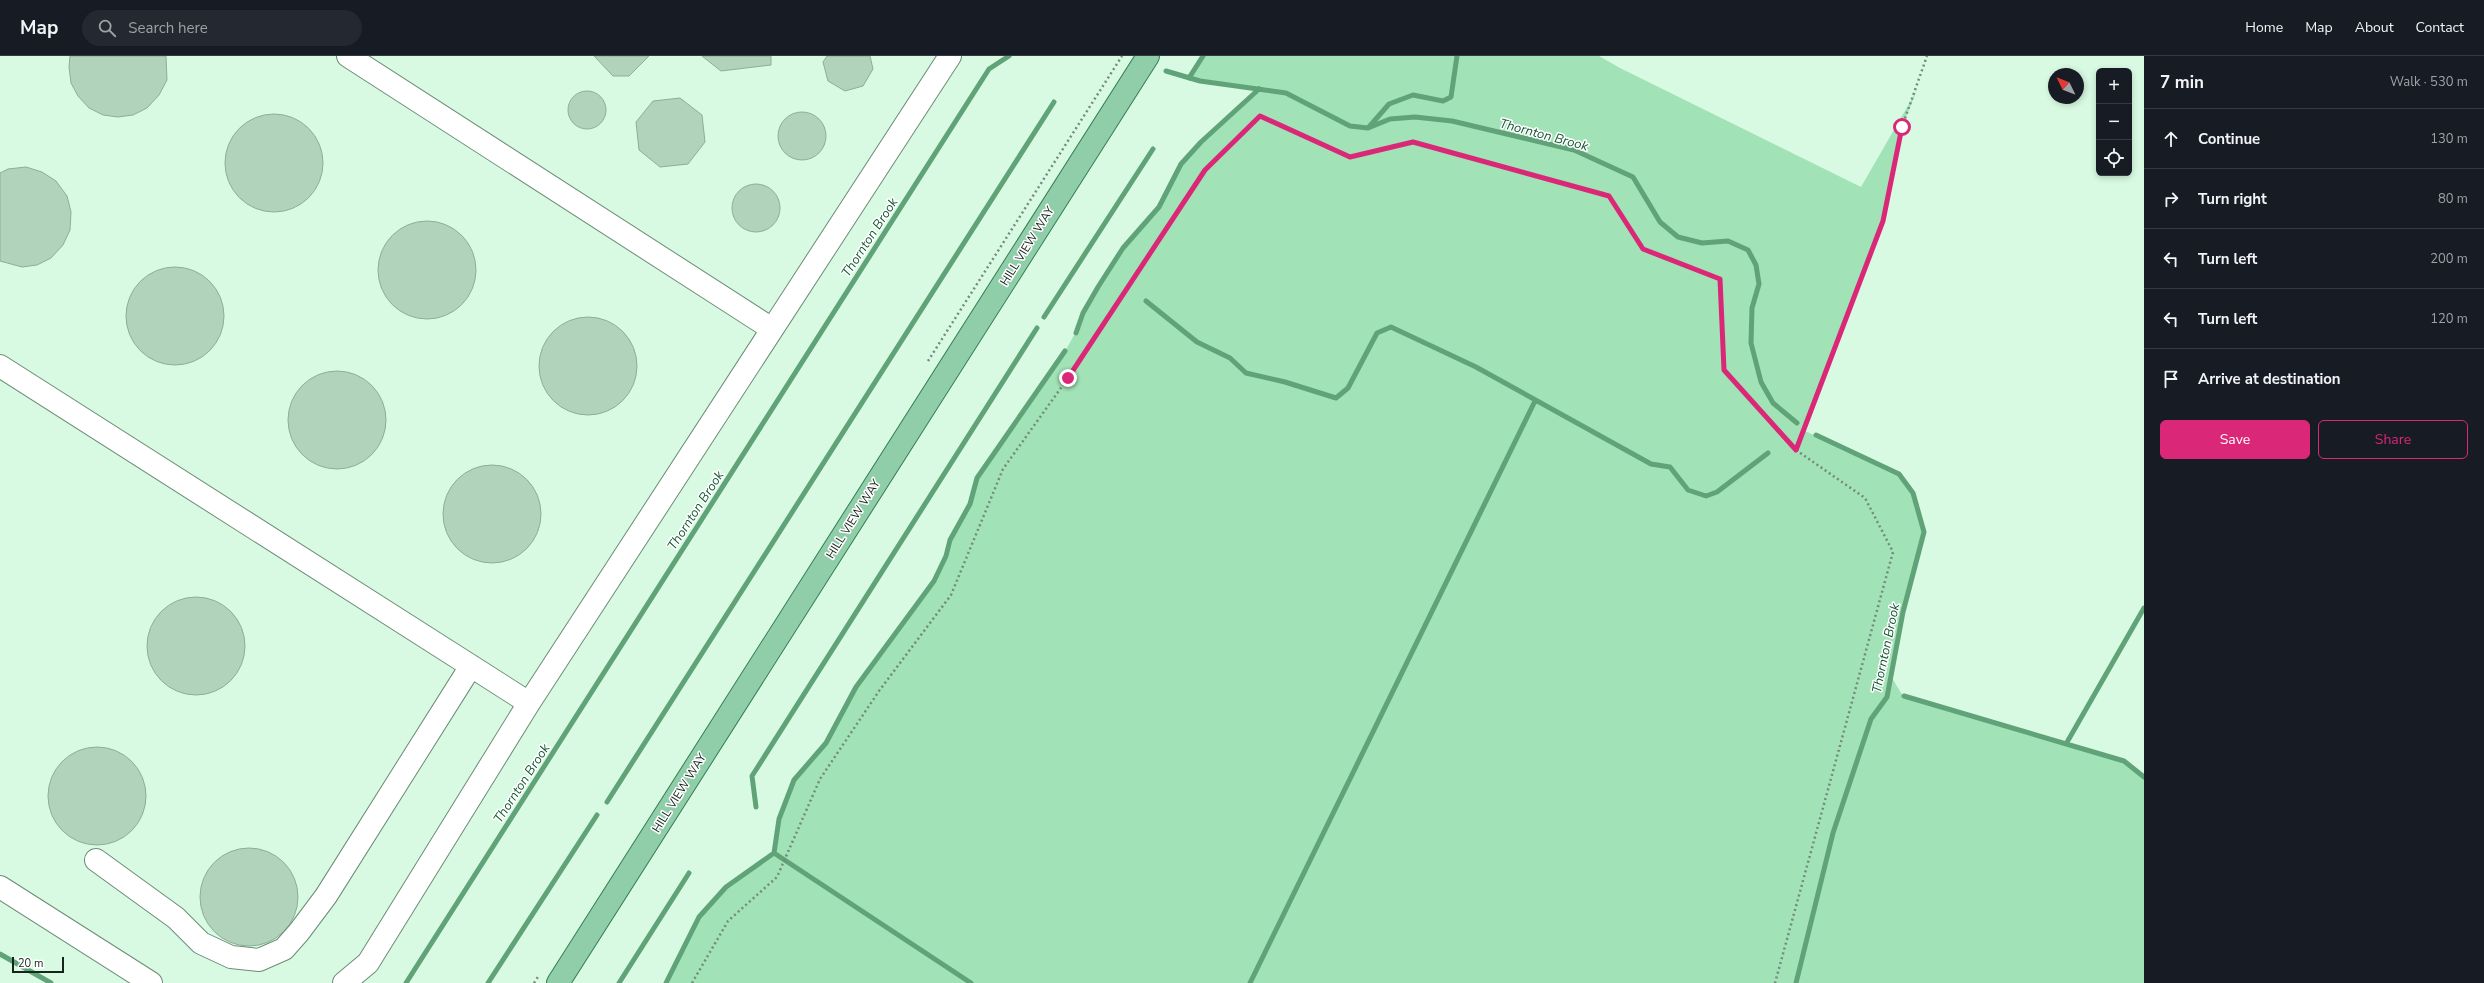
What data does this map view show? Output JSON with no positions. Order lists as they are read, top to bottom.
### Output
{
  "streets": {
    "main road": ["HILL VIEW WAY"]
  },
  "water": ["Thornton Brook"],
  "scale_bar": "20 m",
  "north": "top left",
  "page": {
    "header": "Map",
    "search": "Search here",
    "nav": [
      "Home",
      "Map",
      "About",
      "Contact"
    ],
    "heading": ["7 min", "Walk · 530 m"],
    "map_buttons": ["+", "−"],
    "list": [
      ["Continue", "130 m"],
      ["Turn right", "80 m"],
      ["Turn left", "200 m"],
      ["Turn left", "120 m"],
      "Arrive at destination"
    ],
    "buttons": ["Save", "Share"],
    "scale": "20 m"
  }
}
